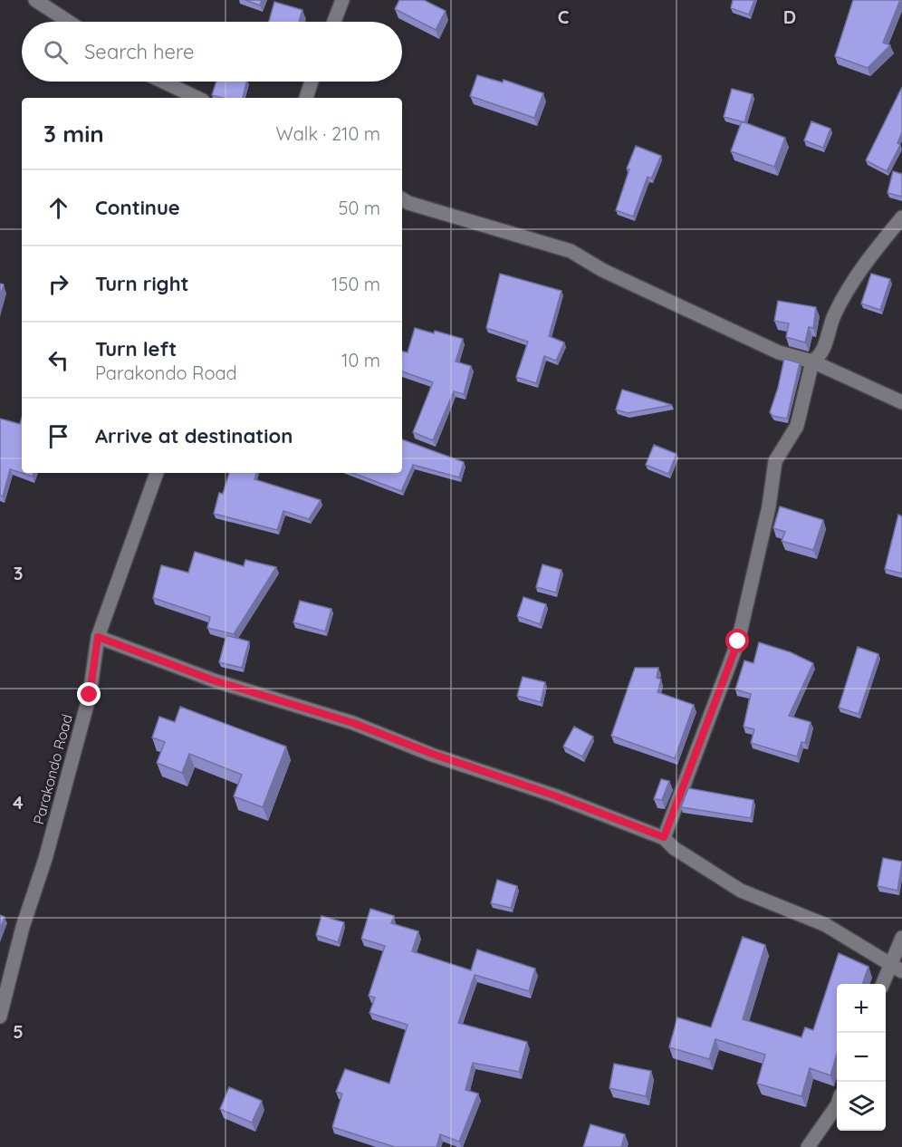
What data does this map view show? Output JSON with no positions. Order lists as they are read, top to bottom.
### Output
{
  "streets": {
    "street": ["Parakondo Road"]
  },
  "page": {
    "search": "Search here",
    "heading": ["3 min", "Walk · 210 m"],
    "list": [
      ["Continue", "50 m"],
      ["Turn right", "150 m"],
      ["Turn left", "Parakondo Road", "10 m"],
      "Arrive at destination"
    ],
    "map_buttons": ["+", "−"]
  },
  "grid": {
    "columns": ["C", "D"],
    "rows": ["3", "4", "5"]
  }
}
